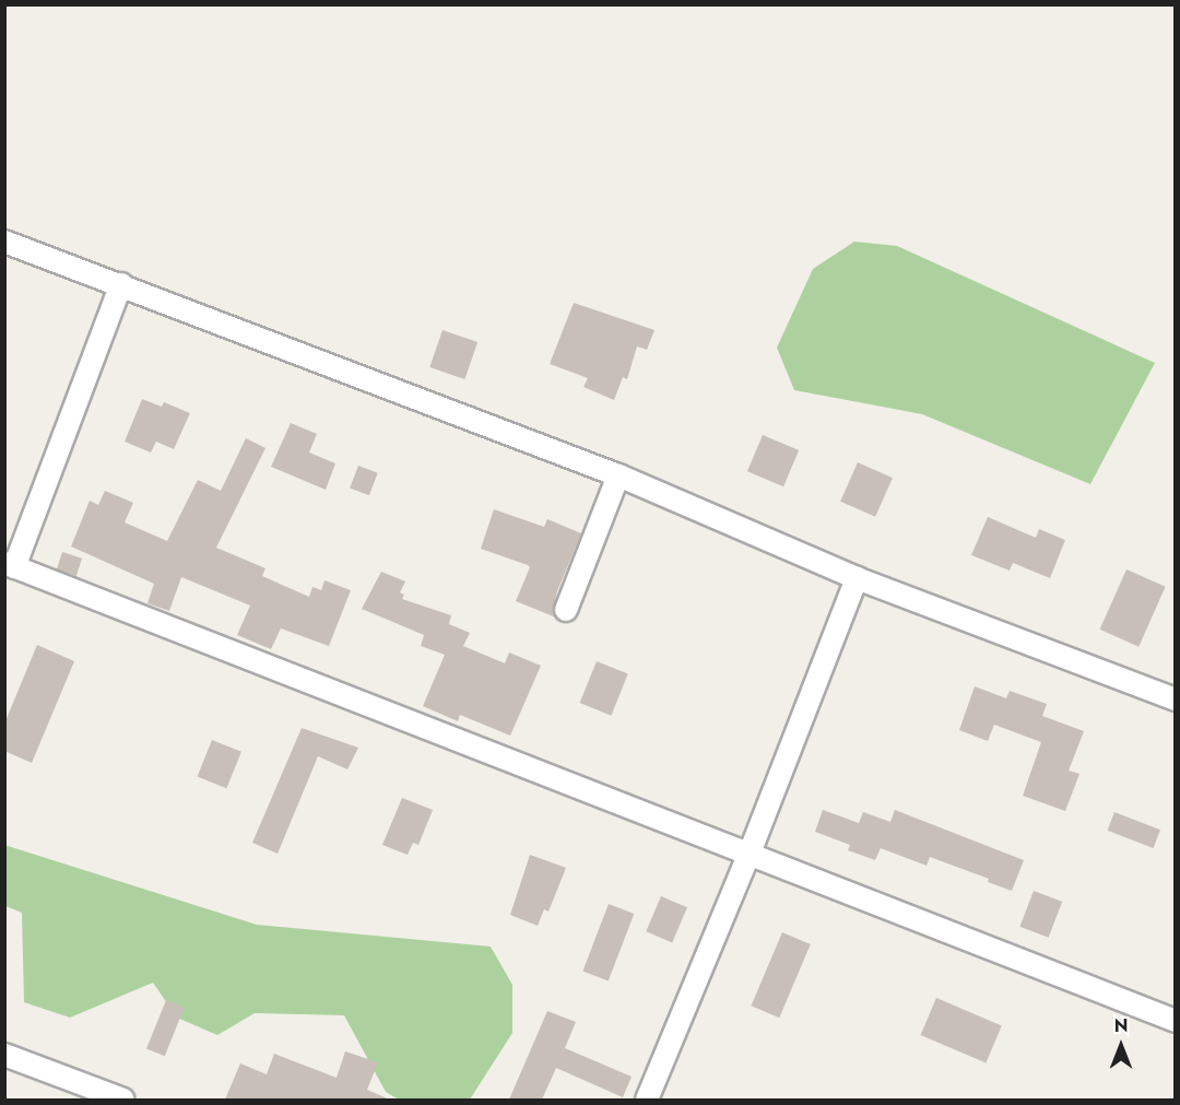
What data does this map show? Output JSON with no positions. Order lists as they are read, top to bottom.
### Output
{
  "north": "top"
}
